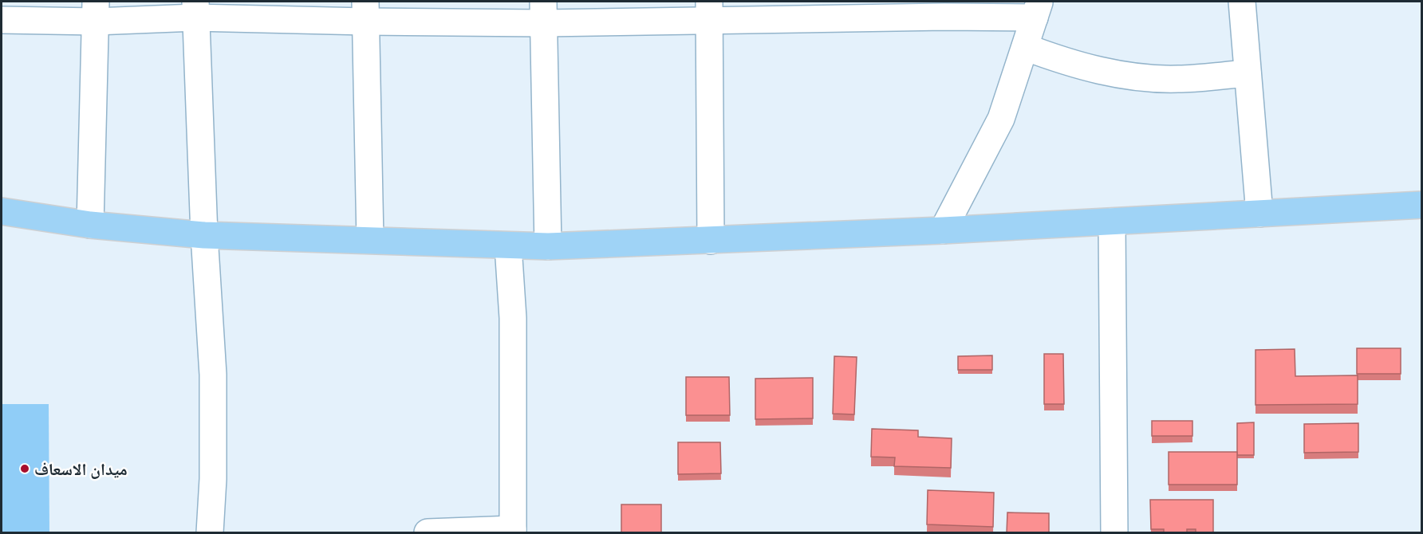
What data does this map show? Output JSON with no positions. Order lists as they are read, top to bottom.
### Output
{
  "places": ["ميدان الاسعاف"]
}
